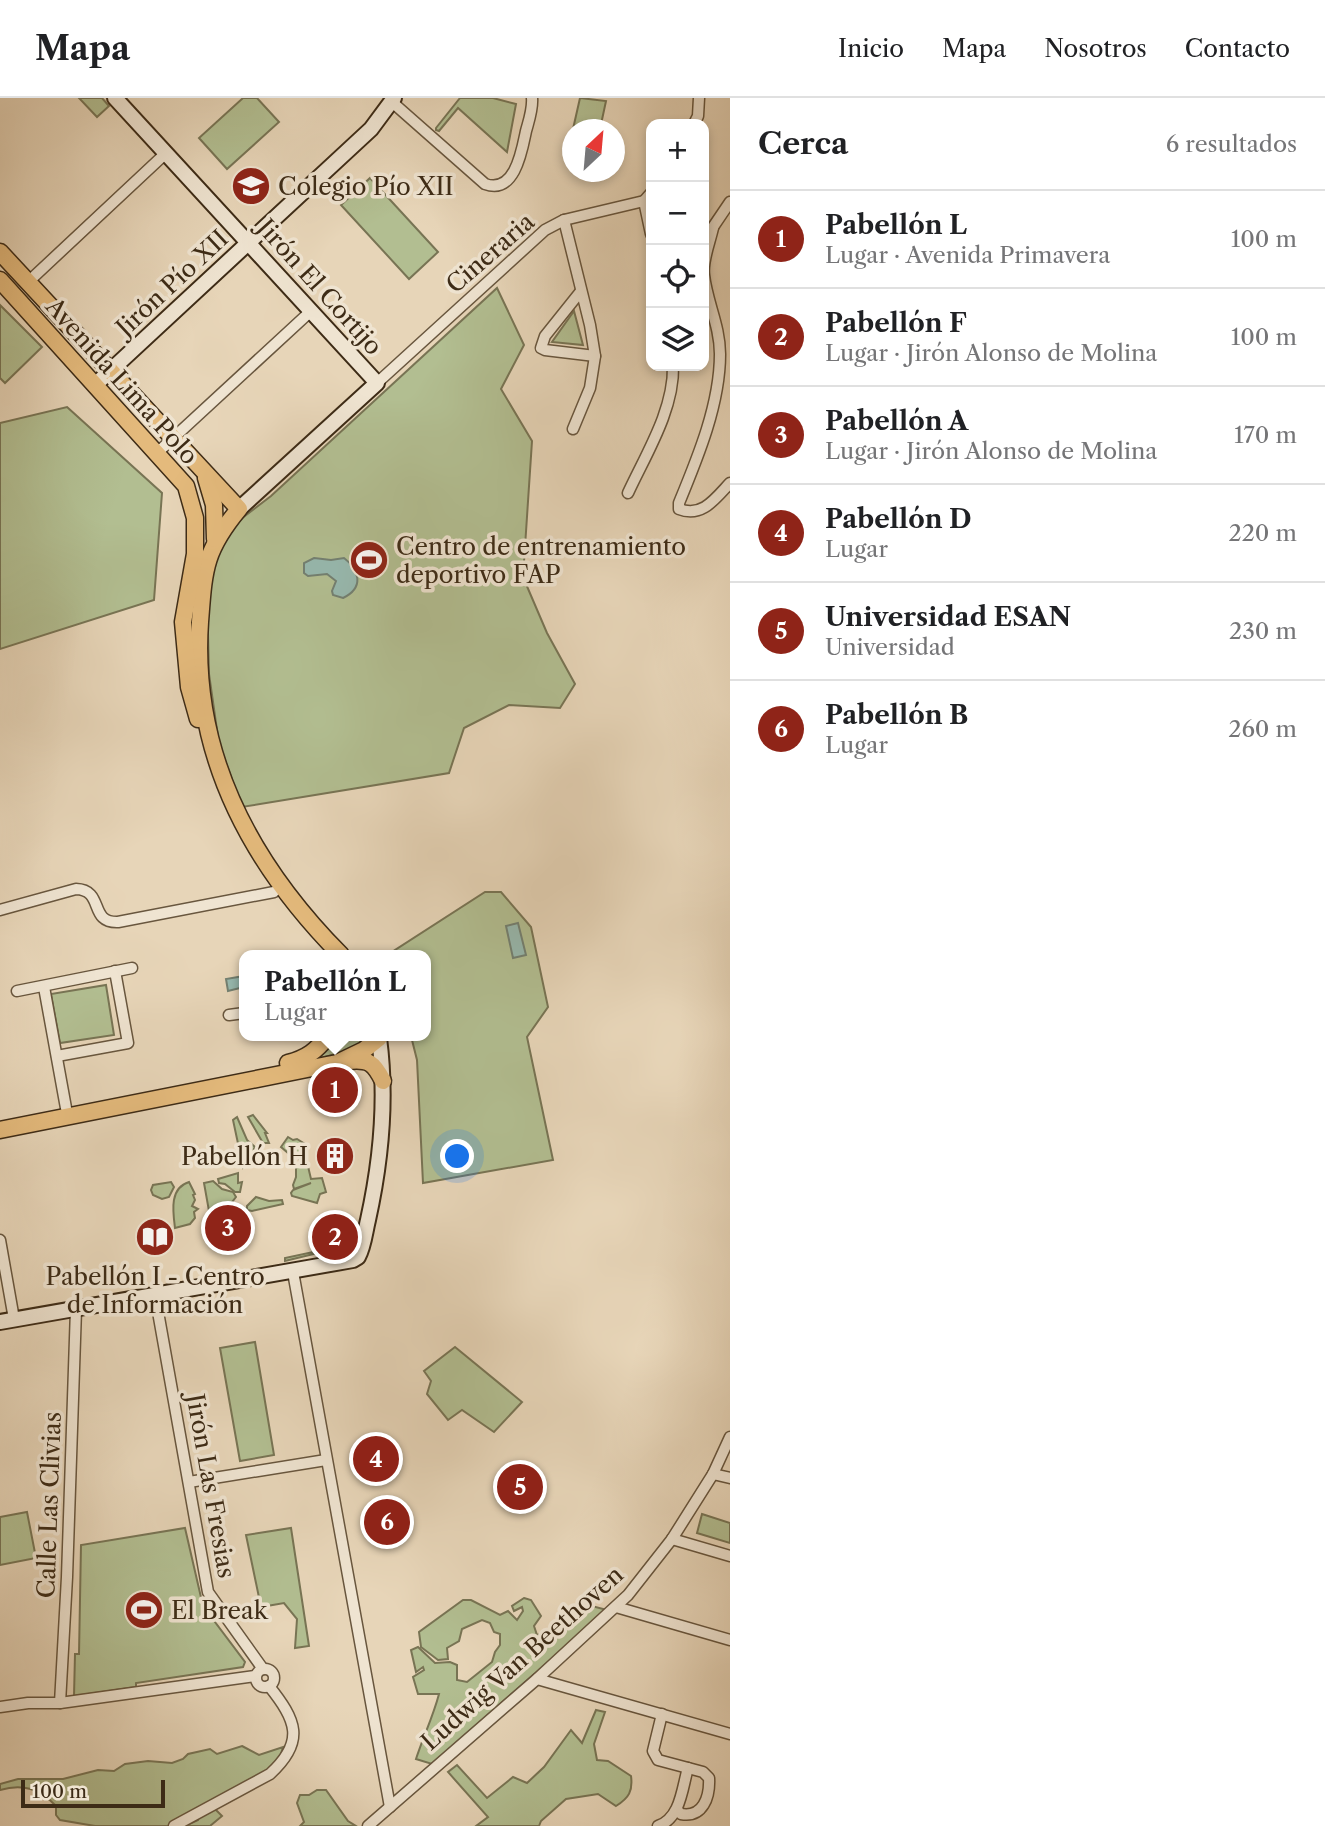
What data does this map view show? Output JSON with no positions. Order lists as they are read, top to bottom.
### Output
{
  "streets": {
    "main road": ["Avenida Lima Polo"],
    "street": [
      "Cineraria",
      "Jirón Pío XII",
      "Jirón El Cortijo",
      "Jirón Las Fresias",
      "Calle Las Clivias",
      "Ludwig Van Beethoven"
    ]
  },
  "crossings": [
    ["Cineraria", "Jirón El Cortijo"],
    ["Jirón Pío XII", "Jirón El Cortijo"],
    ["Jirón Pío XII", "Avenida Lima Polo"]
  ],
  "places": {
    "school or university": ["Colegio Pío XII"],
    "sports": ["Centro de entrenamiento deportivo FAP", "El Break"],
    "building": ["Pabellón H"],
    "library": ["Pabellón I - Centro de Información"]
  },
  "scale_bar": "100 m",
  "north": "top right",
  "page": {
    "header": "Mapa",
    "nav": [
      "Inicio",
      "Mapa",
      "Nosotros",
      "Contacto"
    ],
    "heading": ["Cerca", "6 resultados"],
    "map_buttons": ["+", "−"],
    "list": [
      {
        "mark": "1",
        "name": "Pabellón L",
        "note": "Lugar · Avenida Primavera",
        "value": "100 m"
      },
      {
        "mark": "2",
        "name": "Pabellón F",
        "note": "Lugar · Jirón Alonso de Molina",
        "value": "100 m"
      },
      {
        "mark": "3",
        "name": "Pabellón A",
        "note": "Lugar · Jirón Alonso de Molina",
        "value": "170 m"
      },
      {
        "mark": "4",
        "name": "Pabellón D",
        "note": "Lugar",
        "value": "220 m"
      },
      {
        "mark": "5",
        "name": "Universidad ESAN",
        "note": "Universidad",
        "value": "230 m"
      },
      {
        "mark": "6",
        "name": "Pabellón B",
        "note": "Lugar",
        "value": "260 m"
      }
    ],
    "popup": ["Pabellón L", "Lugar"],
    "pins": [
      "1",
      "3",
      "2",
      "4",
      "5",
      "6"
    ],
    "scale": "100 m"
  }
}
